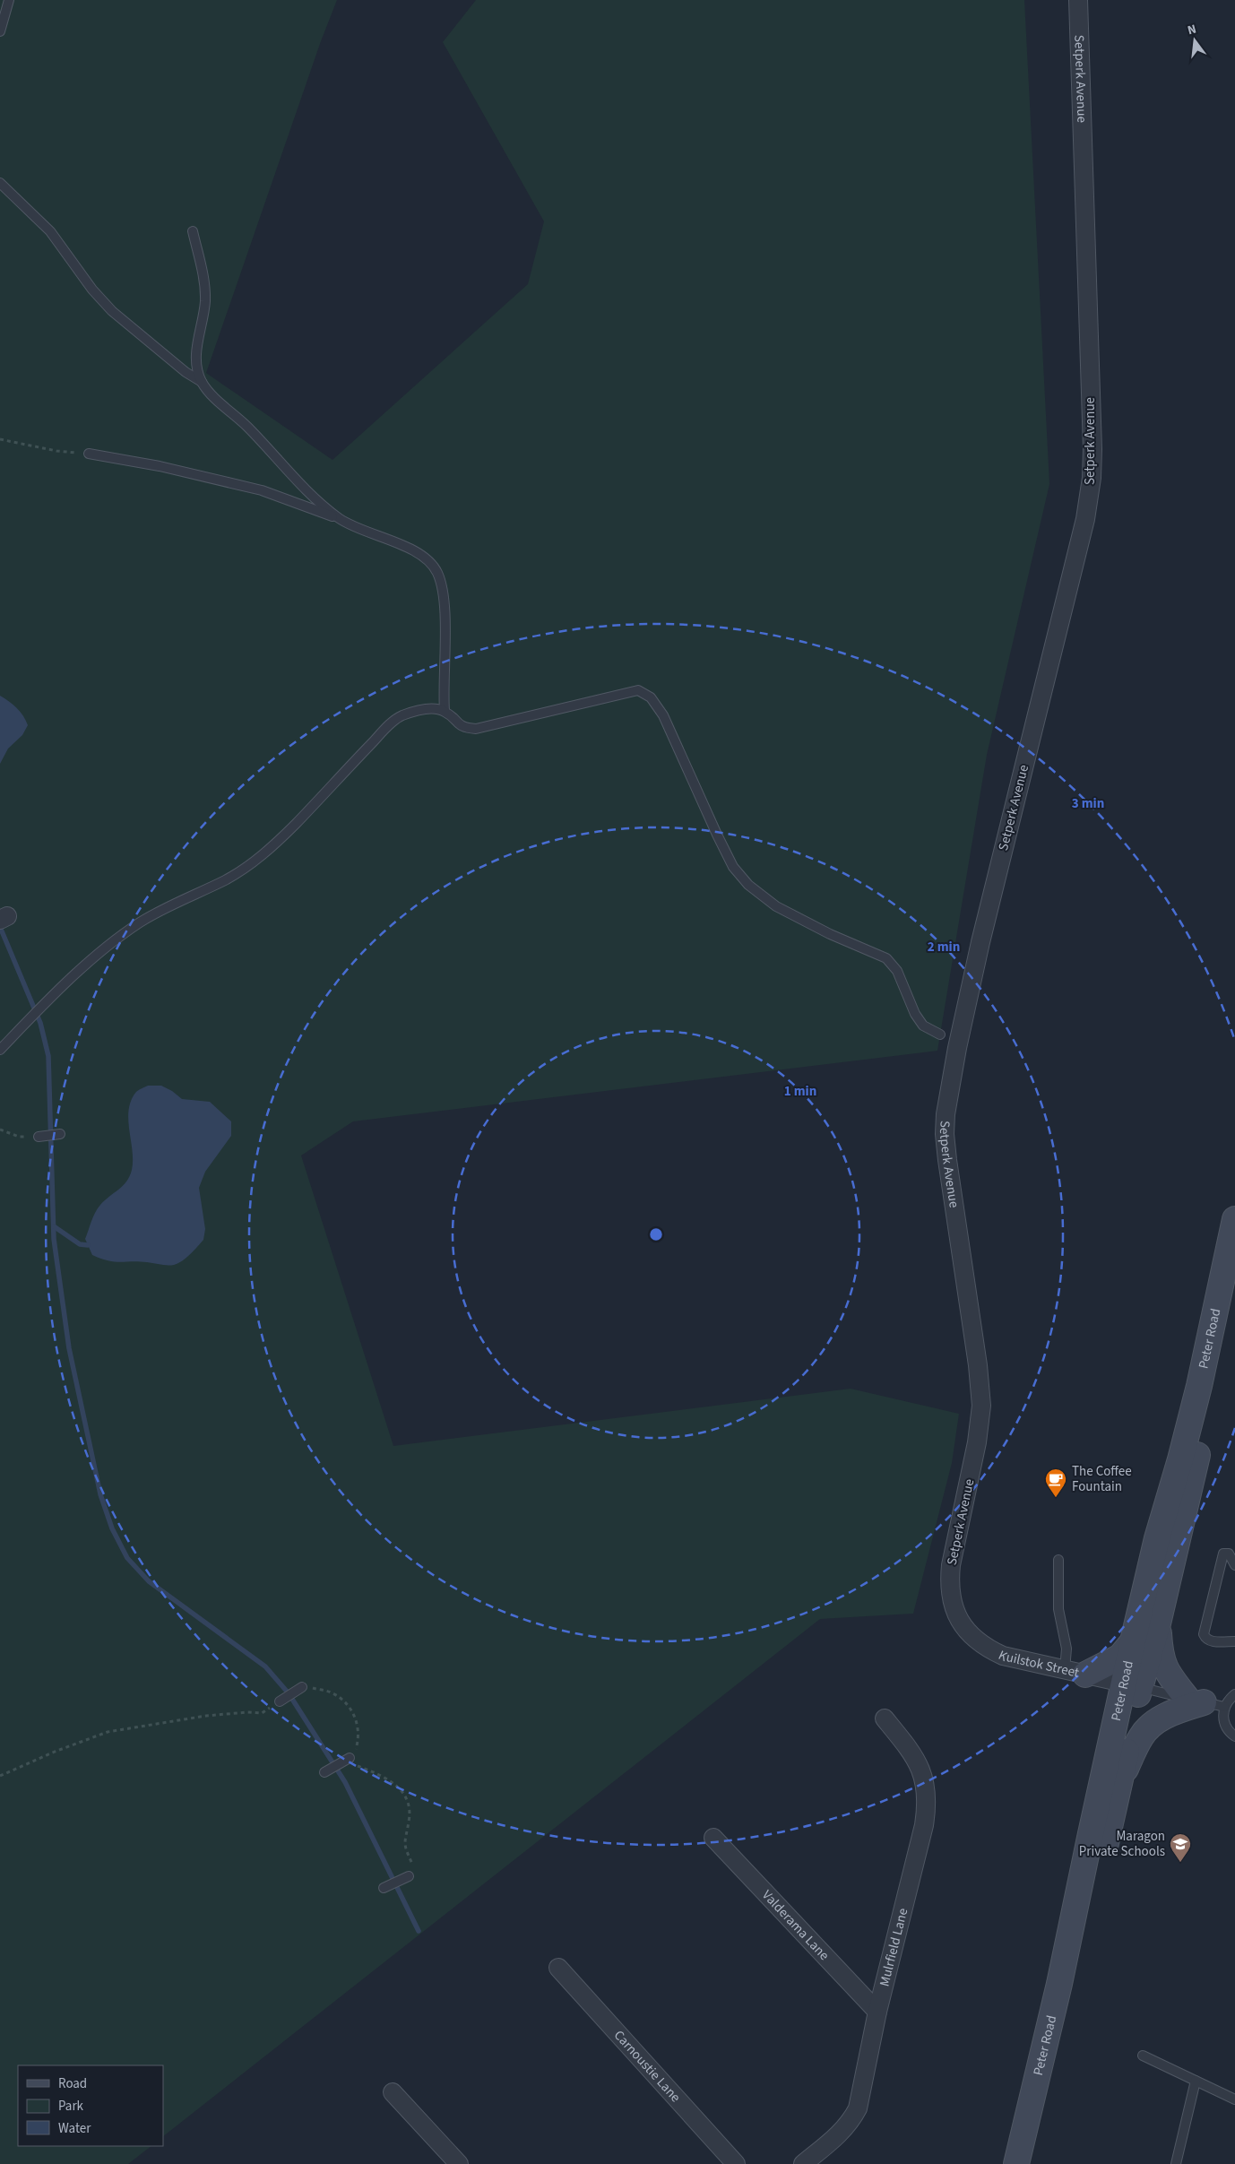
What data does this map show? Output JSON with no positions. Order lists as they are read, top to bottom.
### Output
{
  "streets": {
    "main road": ["Peter Road"],
    "street": [
      "Setperk Avenue",
      "Kuilstok Street",
      "Valderama Lane",
      "Mulrfield Lane",
      "Carnoustie Lane"
    ]
  },
  "crossings": [
    ["Setperk Avenue", "Kuilstok Street"],
    ["Peter Road", "Kuilstok Street"],
    ["Valderama Lane", "Mulrfield Lane"]
  ],
  "places": {
    "cafe": ["The Coffee Fountain"],
    "school or university": ["Maragon Private Schools"]
  },
  "legend": ["Road", "Park", "Water"],
  "north": "top",
  "rings": ["3 min", "2 min", "1 min"]
}
